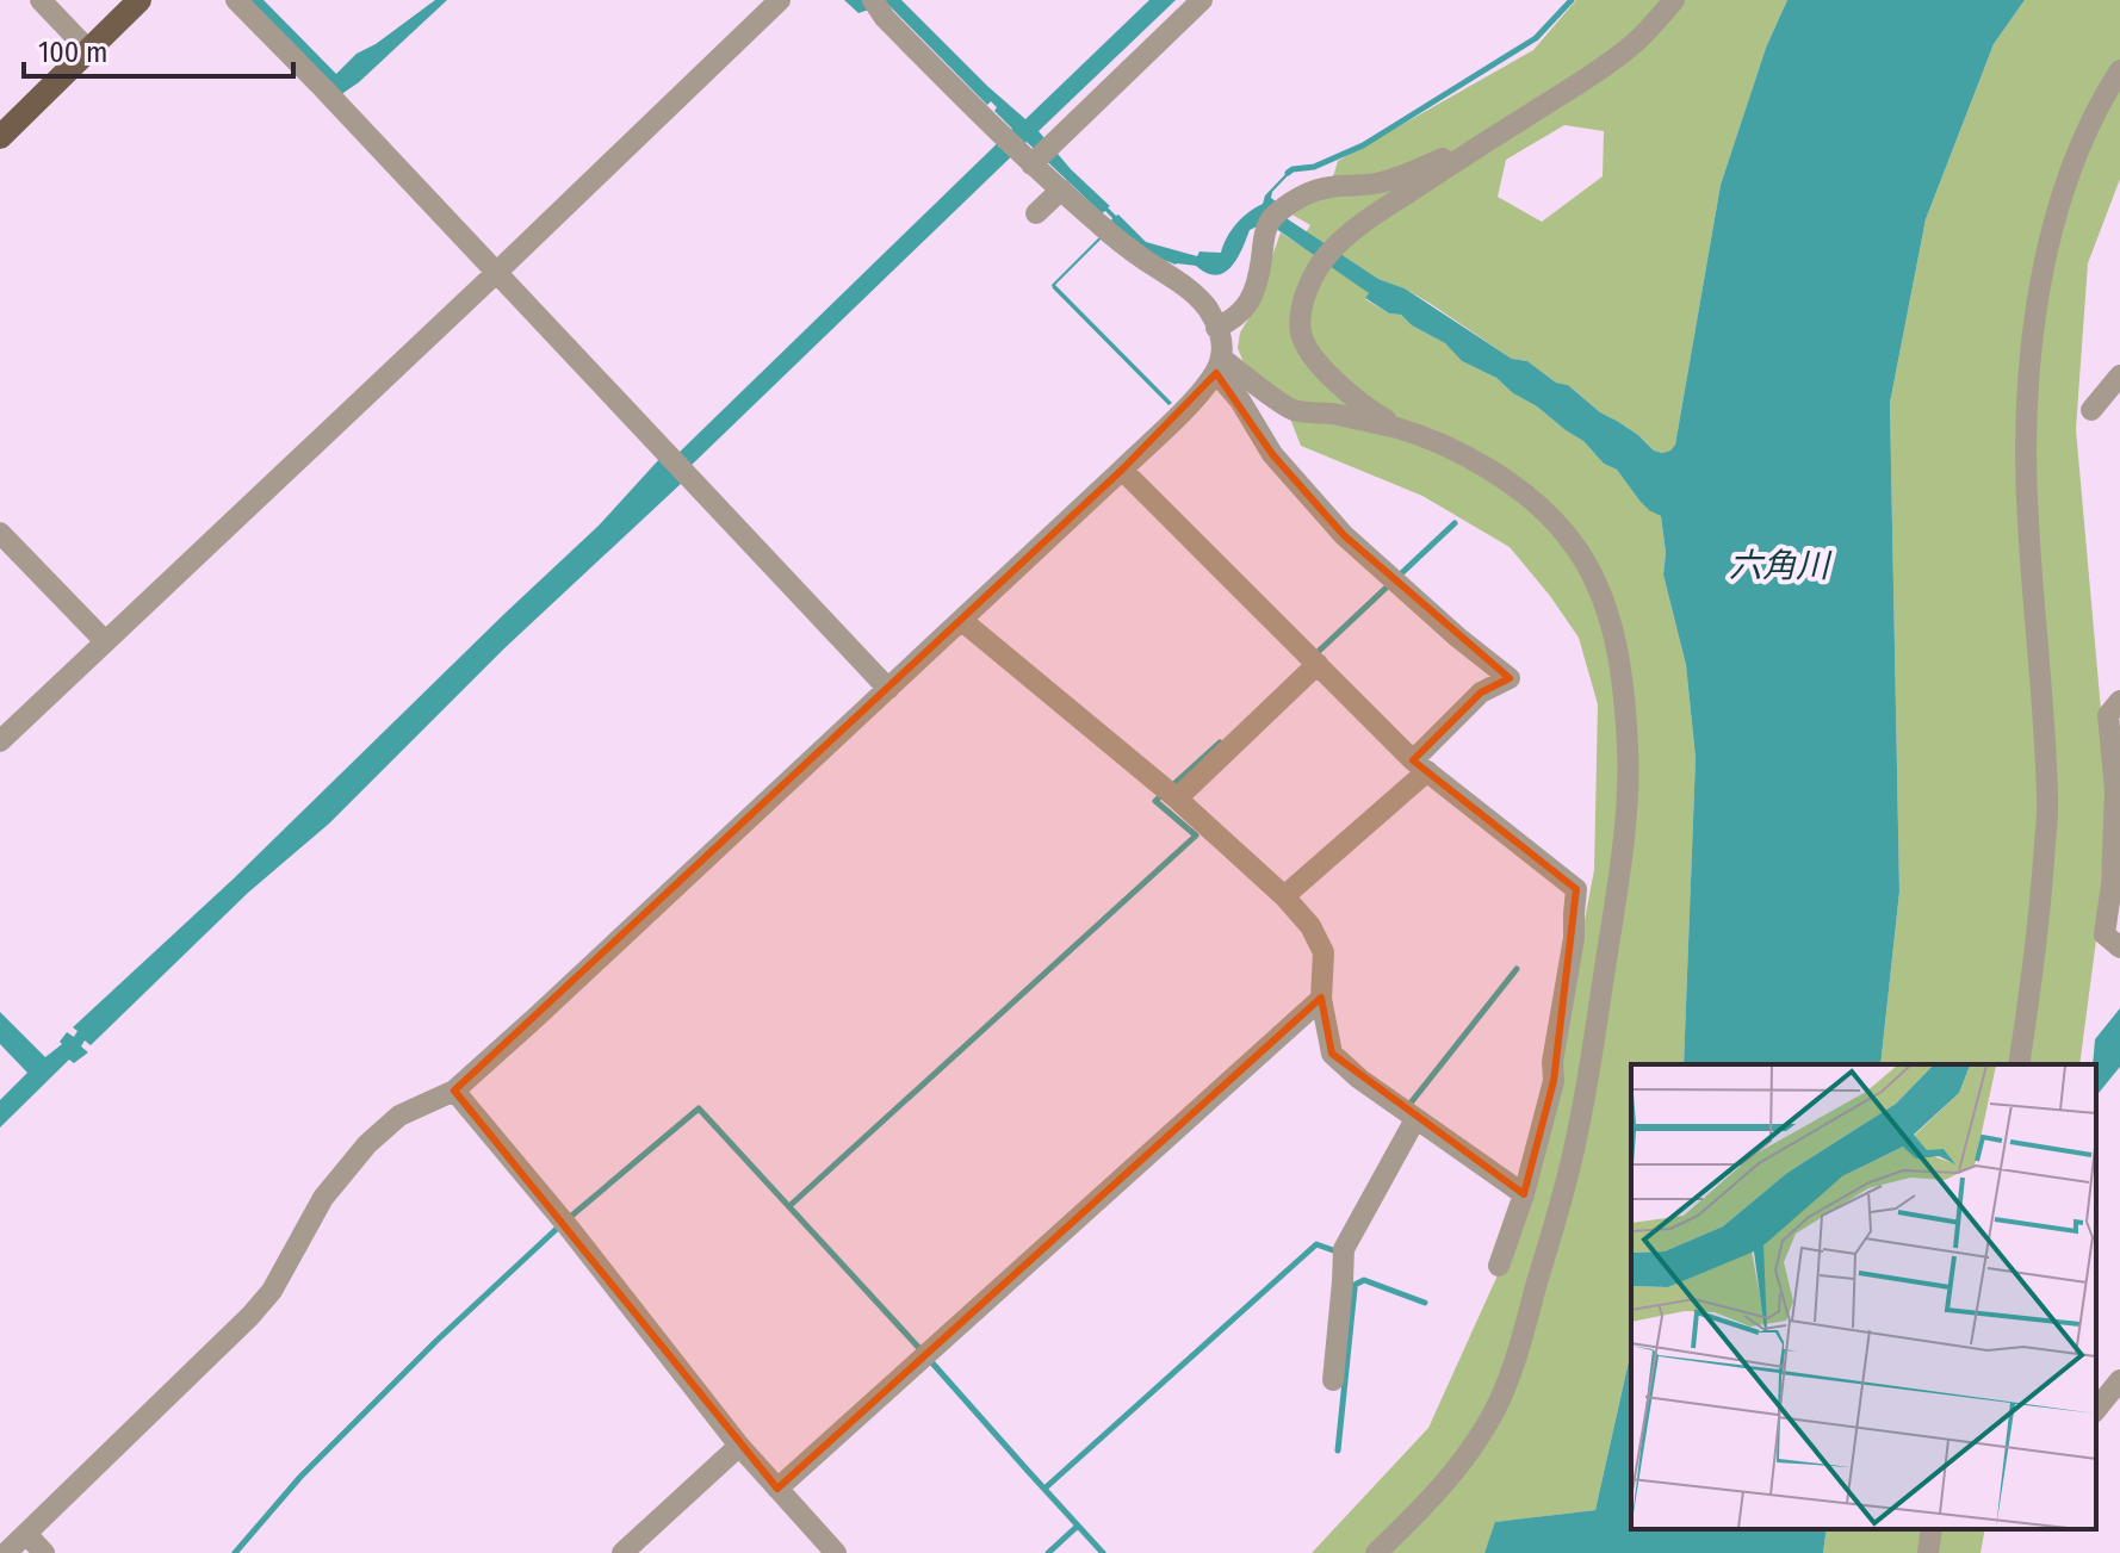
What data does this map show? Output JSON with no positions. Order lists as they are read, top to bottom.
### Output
{
  "water": ["六角川"],
  "scale_bar": "100 m"
}
